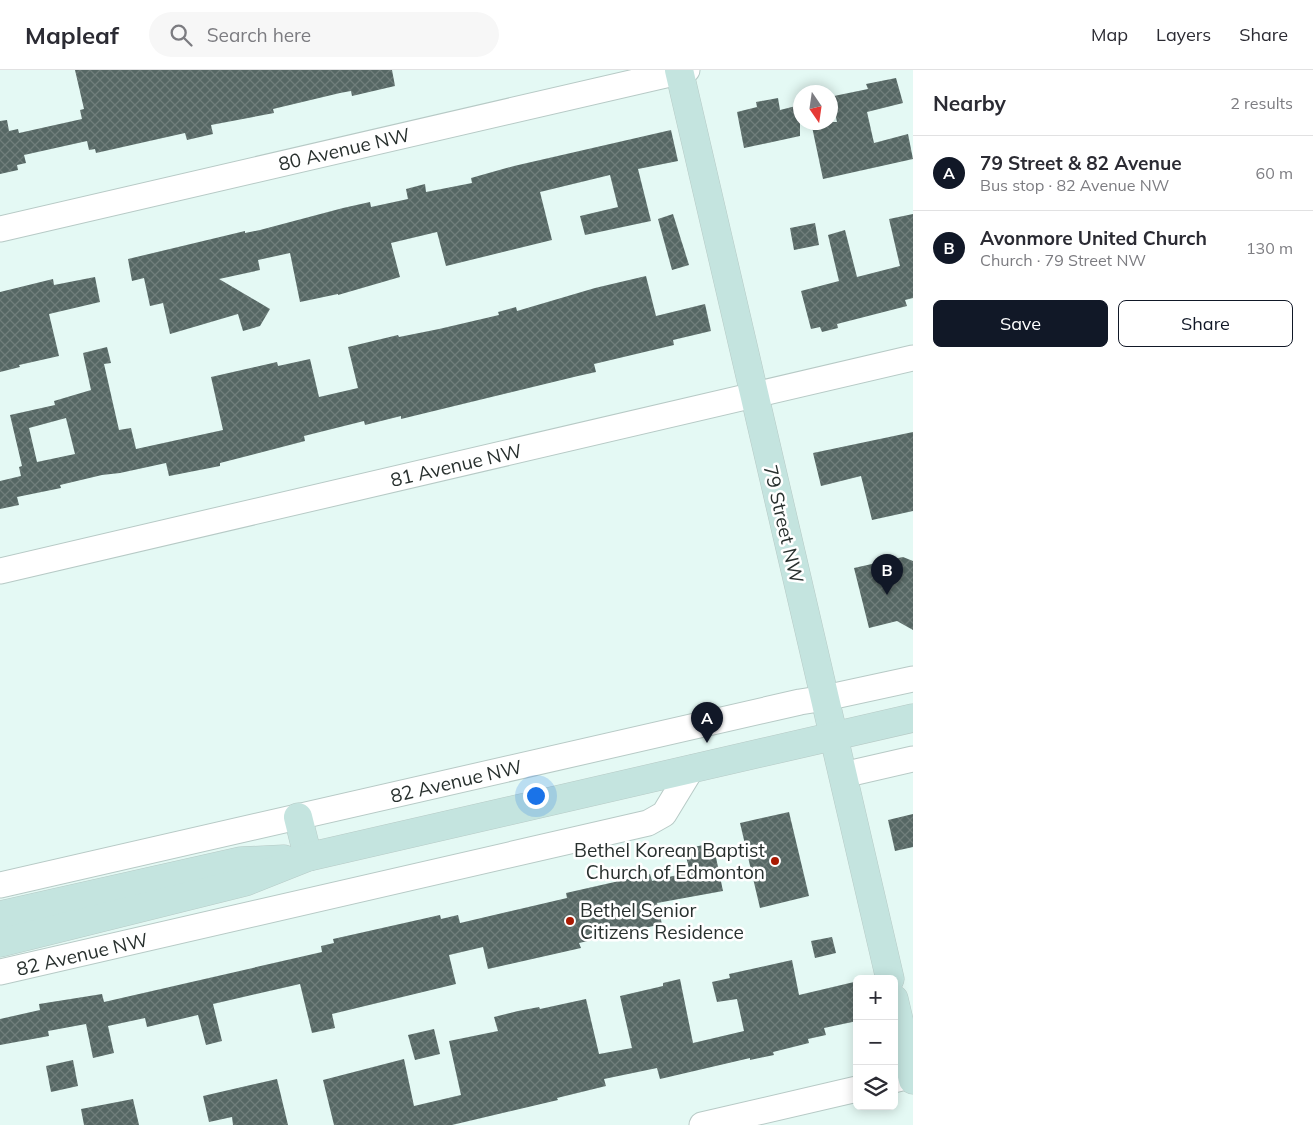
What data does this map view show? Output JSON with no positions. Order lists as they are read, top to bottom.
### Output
{
  "streets": {
    "main road": ["79 Street NW", "82 Avenue NW"],
    "street": ["80 Avenue NW", "81 Avenue NW"]
  },
  "crossings": [
    ["80 Avenue NW", "79 Street NW"],
    ["81 Avenue NW", "79 Street NW"],
    ["79 Street NW", "82 Avenue NW"]
  ],
  "places": ["Bethel Korean Baptist Church of Edmonton", "Bethel Senior Citizens Residence"],
  "north": "bottom",
  "page": {
    "header": "Mapleaf",
    "search": "Search here",
    "nav": ["Map", "Layers", "Share"],
    "heading": ["Nearby", "2 results"],
    "list": [
      {
        "mark": "A",
        "name": "79 Street & 82 Avenue",
        "note": "Bus stop · 82 Avenue NW",
        "value": "60 m"
      },
      {
        "mark": "B",
        "name": "Avonmore United Church",
        "note": "Church · 79 Street NW",
        "value": "130 m"
      }
    ],
    "buttons": ["Save", "Share"],
    "pins": ["B", "A"],
    "map_buttons": ["+", "−"]
  }
}
